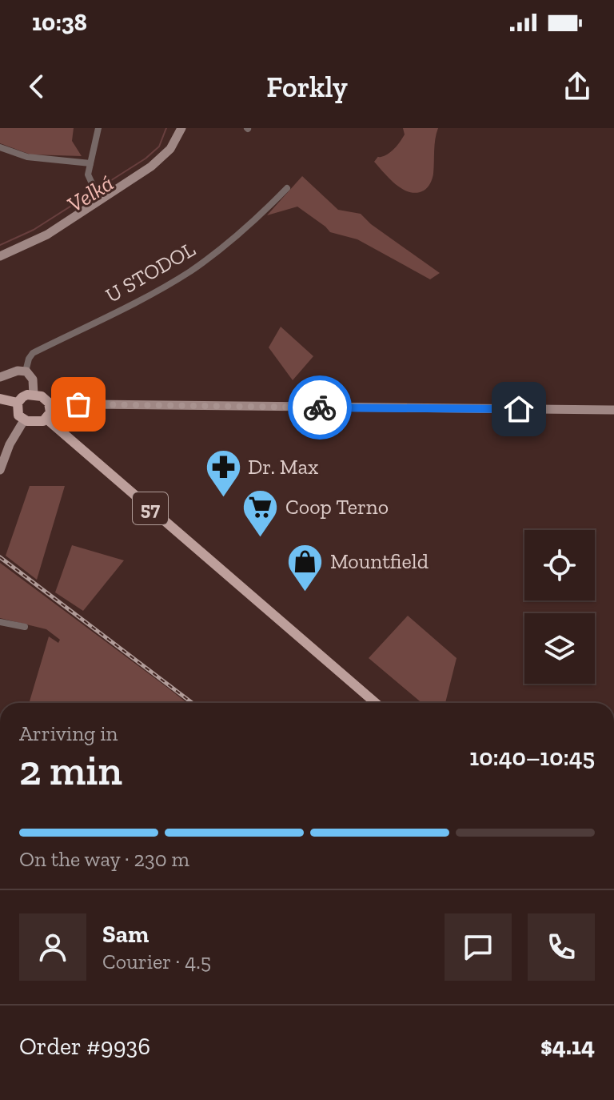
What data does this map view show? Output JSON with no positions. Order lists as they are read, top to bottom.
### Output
{
  "streets": {
    "main road": ["57"],
    "street": ["U STODOL"]
  },
  "water": ["Velká"],
  "places": {
    "pharmacy": ["Dr. Max"],
    "supermarket": ["Coop Terno"],
    "shop": ["Mountfield"]
  },
  "page": {
    "status": "10:38",
    "header": "Forkly",
    "heading": ["2 min", "Arriving in", "10:40–10:45"],
    "panel": [
      "Sam",
      "Courier · 4.5",
      "Order #9936",
      "$4.14"
    ],
    "bar": "On the way · 230 m"
  }
}
